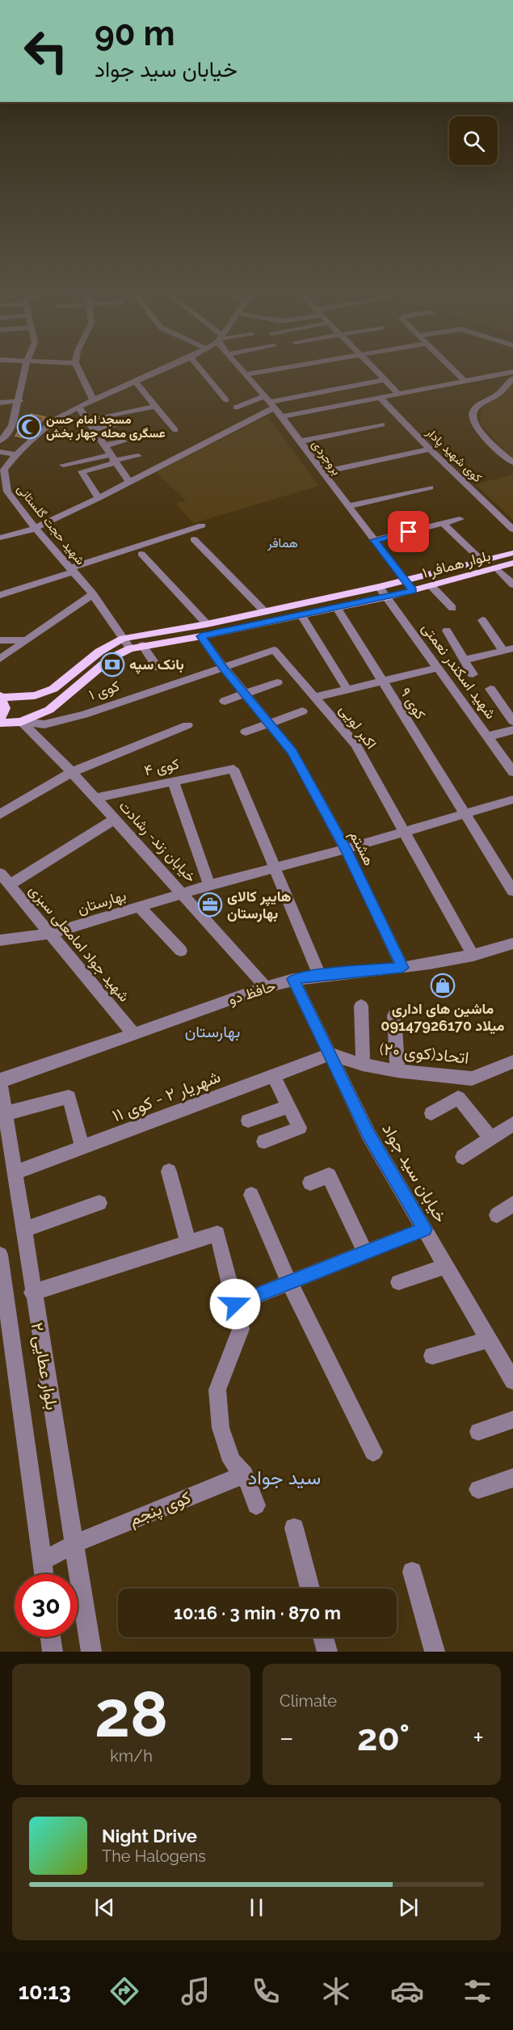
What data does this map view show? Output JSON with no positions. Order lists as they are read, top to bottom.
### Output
{
  "streets": {
    "main road": ["بلوار همافر ۱"],
    "street": [
      "کوی شهید پادار",
      "بروجردی",
      "شهید حجت گلستانی",
      "شهید اسکندر نعمتی",
      "کوی ۱",
      "کوی ۹",
      "اکبر لویی",
      "کوی ۴",
      "خیابان زند- رشادت",
      "هشتم",
      "بهارستان",
      "شهید جواد امامعلی سبزی",
      "حافظ دو",
      "اتحاد(کوی ۲۰)",
      "شهریار ۲ - کوی ۱۱",
      "خیابان سید جواد",
      "بلوار عطایی ۲",
      "کوی پنجم"
    ]
  },
  "crossings": [
    ["بروجردی", "بلوار همافر ۱"],
    ["شهید حجت گلستانی", "بلوار همافر ۱"],
    ["بلوار همافر ۱", "شهید اسکندر نعمتی"],
    ["بلوار همافر ۱", "کوی ۱"],
    ["بلوار همافر ۱", "کوی ۹"],
    ["بلوار همافر ۱", "خیابان زند- رشادت"],
    ["کوی ۱", "اکبر لویی"],
    ["کوی ۱", "خیابان زند- رشادت"],
    ["کوی ۹", "بهارستان"],
    ["اکبر لویی", "بهارستان"],
    ["اکبر لویی", "حافظ دو"],
    ["کوی ۴", "خیابان زند- رشادت"],
    ["کوی ۴", "بهارستان"],
    ["خیابان زند- رشادت", "بهارستان"],
    ["خیابان زند- رشادت", "حافظ دو"],
    ["هشتم", "بهارستان"],
    ["هشتم", "حافظ دو"],
    ["بهارستان", "شهید جواد امامعلی سبزی"],
    ["شهید جواد امامعلی سبزی", "حافظ دو"],
    ["حافظ دو", "خیابان سید جواد"],
    ["حافظ دو", "بلوار عطایی ۲"],
    ["اتحاد(کوی ۲۰)", "شهریار ۲ - کوی ۱۱"],
    ["اتحاد(کوی ۲۰)", "خیابان سید جواد"],
    ["شهریار ۲ - کوی ۱۱", "خیابان سید جواد"],
    ["شهریار ۲ - کوی ۱۱", "بلوار عطایی ۲"],
    ["بلوار عطایی ۲", "کوی پنجم"]
  ],
  "districts": ["همافر", "بهارستان", "سید جواد"],
  "places": {
    "mosque": ["مسجد امام حسن عسگری محله چهار بخش"],
    "bank": ["بانک سپه"],
    "office": ["هایپر کالای بهارستان"],
    "shop": ["ماشین های اداری میلاد 09147926170"]
  },
  "page": {
    "turn": ["90 m", "خیابان سید جواد"],
    "limit": "30",
    "trip": "10:16 · 3 min · 870 m",
    "tile": [
      ["28", "km/h"],
      "Climate"
    ],
    "heat": ["−", "20°", "+"],
    "song": ["Night Drive", "The Halogens"],
    "tabs": "10:13"
  }
}
